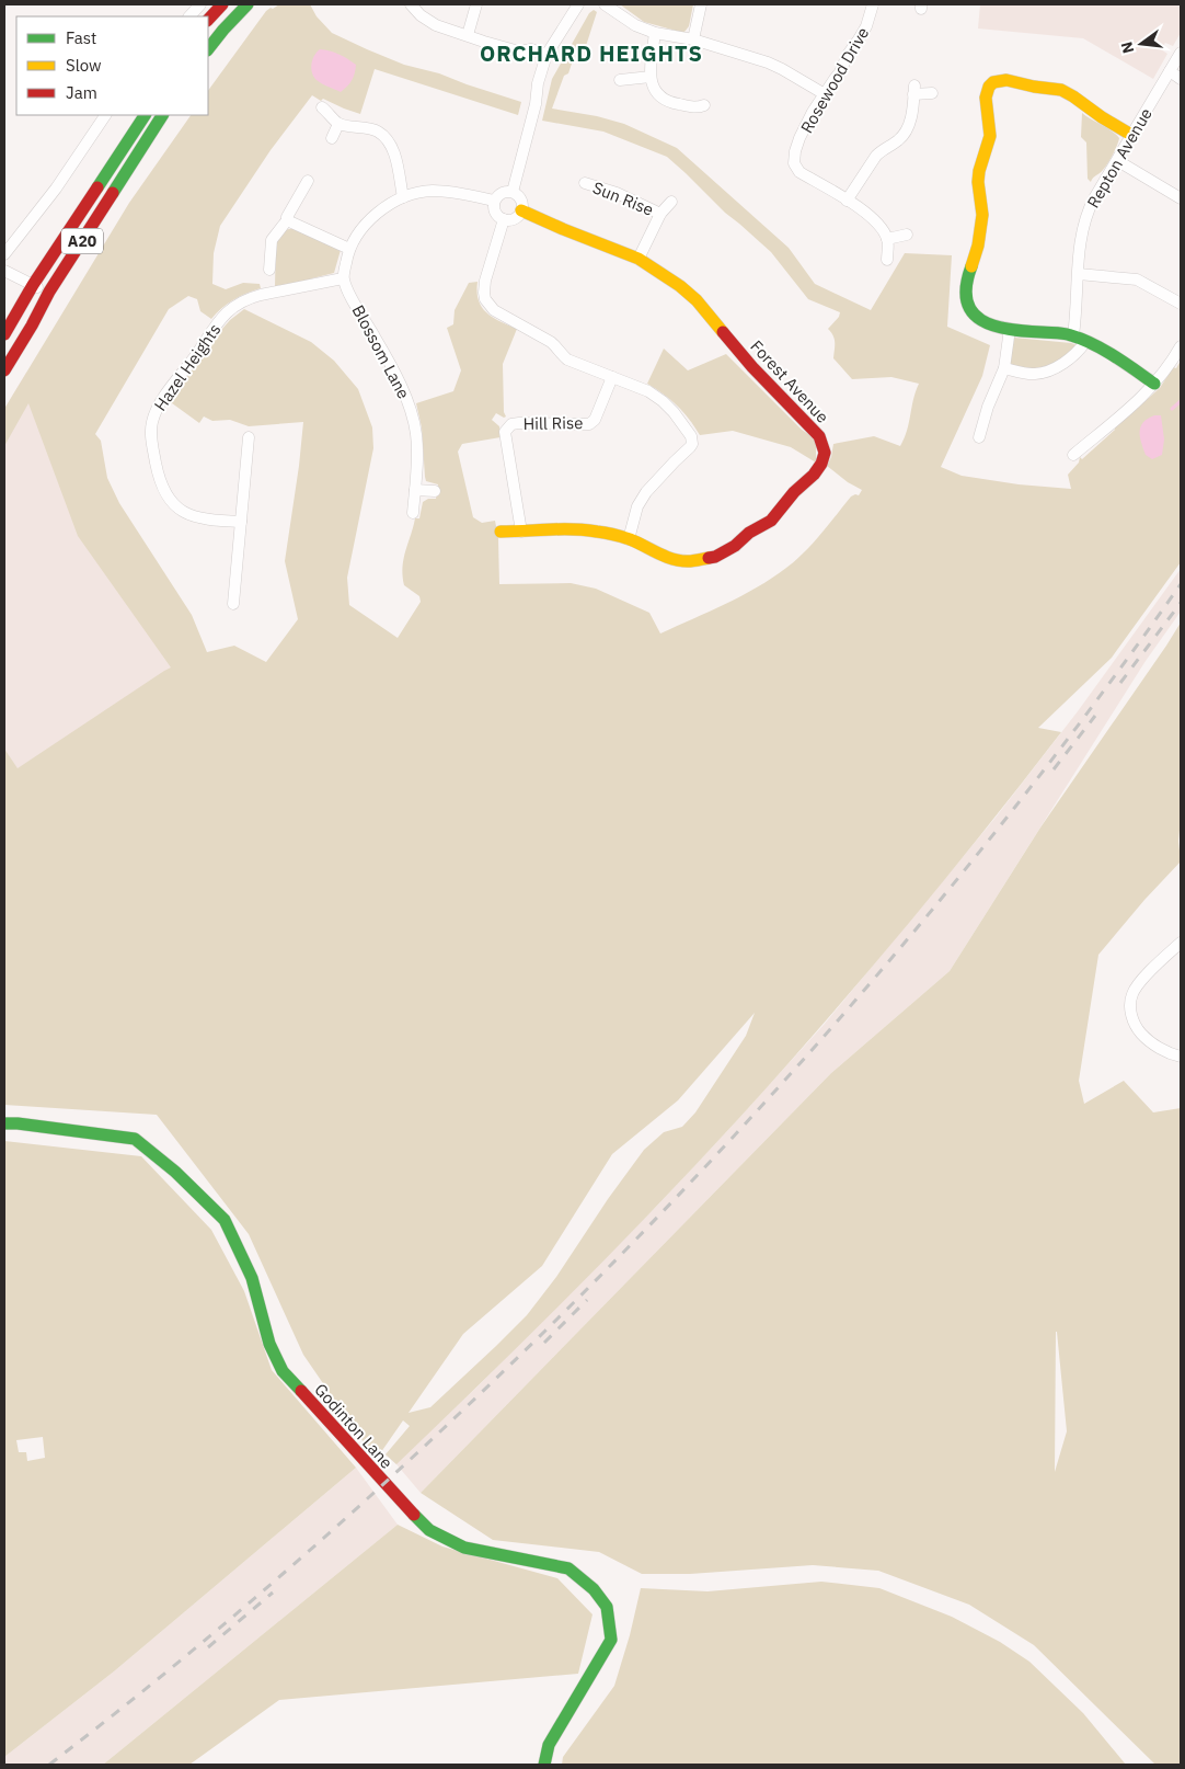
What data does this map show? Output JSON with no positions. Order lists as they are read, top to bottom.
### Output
{
  "streets": {
    "street": [
      "Rosewood Drive",
      "Repton Avenue",
      "Sun Rise",
      "A20",
      "Blossom Lane",
      "Hazel Heights",
      "Forest Avenue",
      "Hill Rise",
      "Godinton Lane"
    ]
  },
  "crossings": [
    ["Sun Rise", "Forest Avenue"],
    ["Blossom Lane", "Hazel Heights"],
    ["Forest Avenue", "Hill Rise"]
  ],
  "districts": ["ORCHARD HEIGHTS"],
  "legend": ["Fast", "Slow", "Jam"],
  "north": "left"
}
